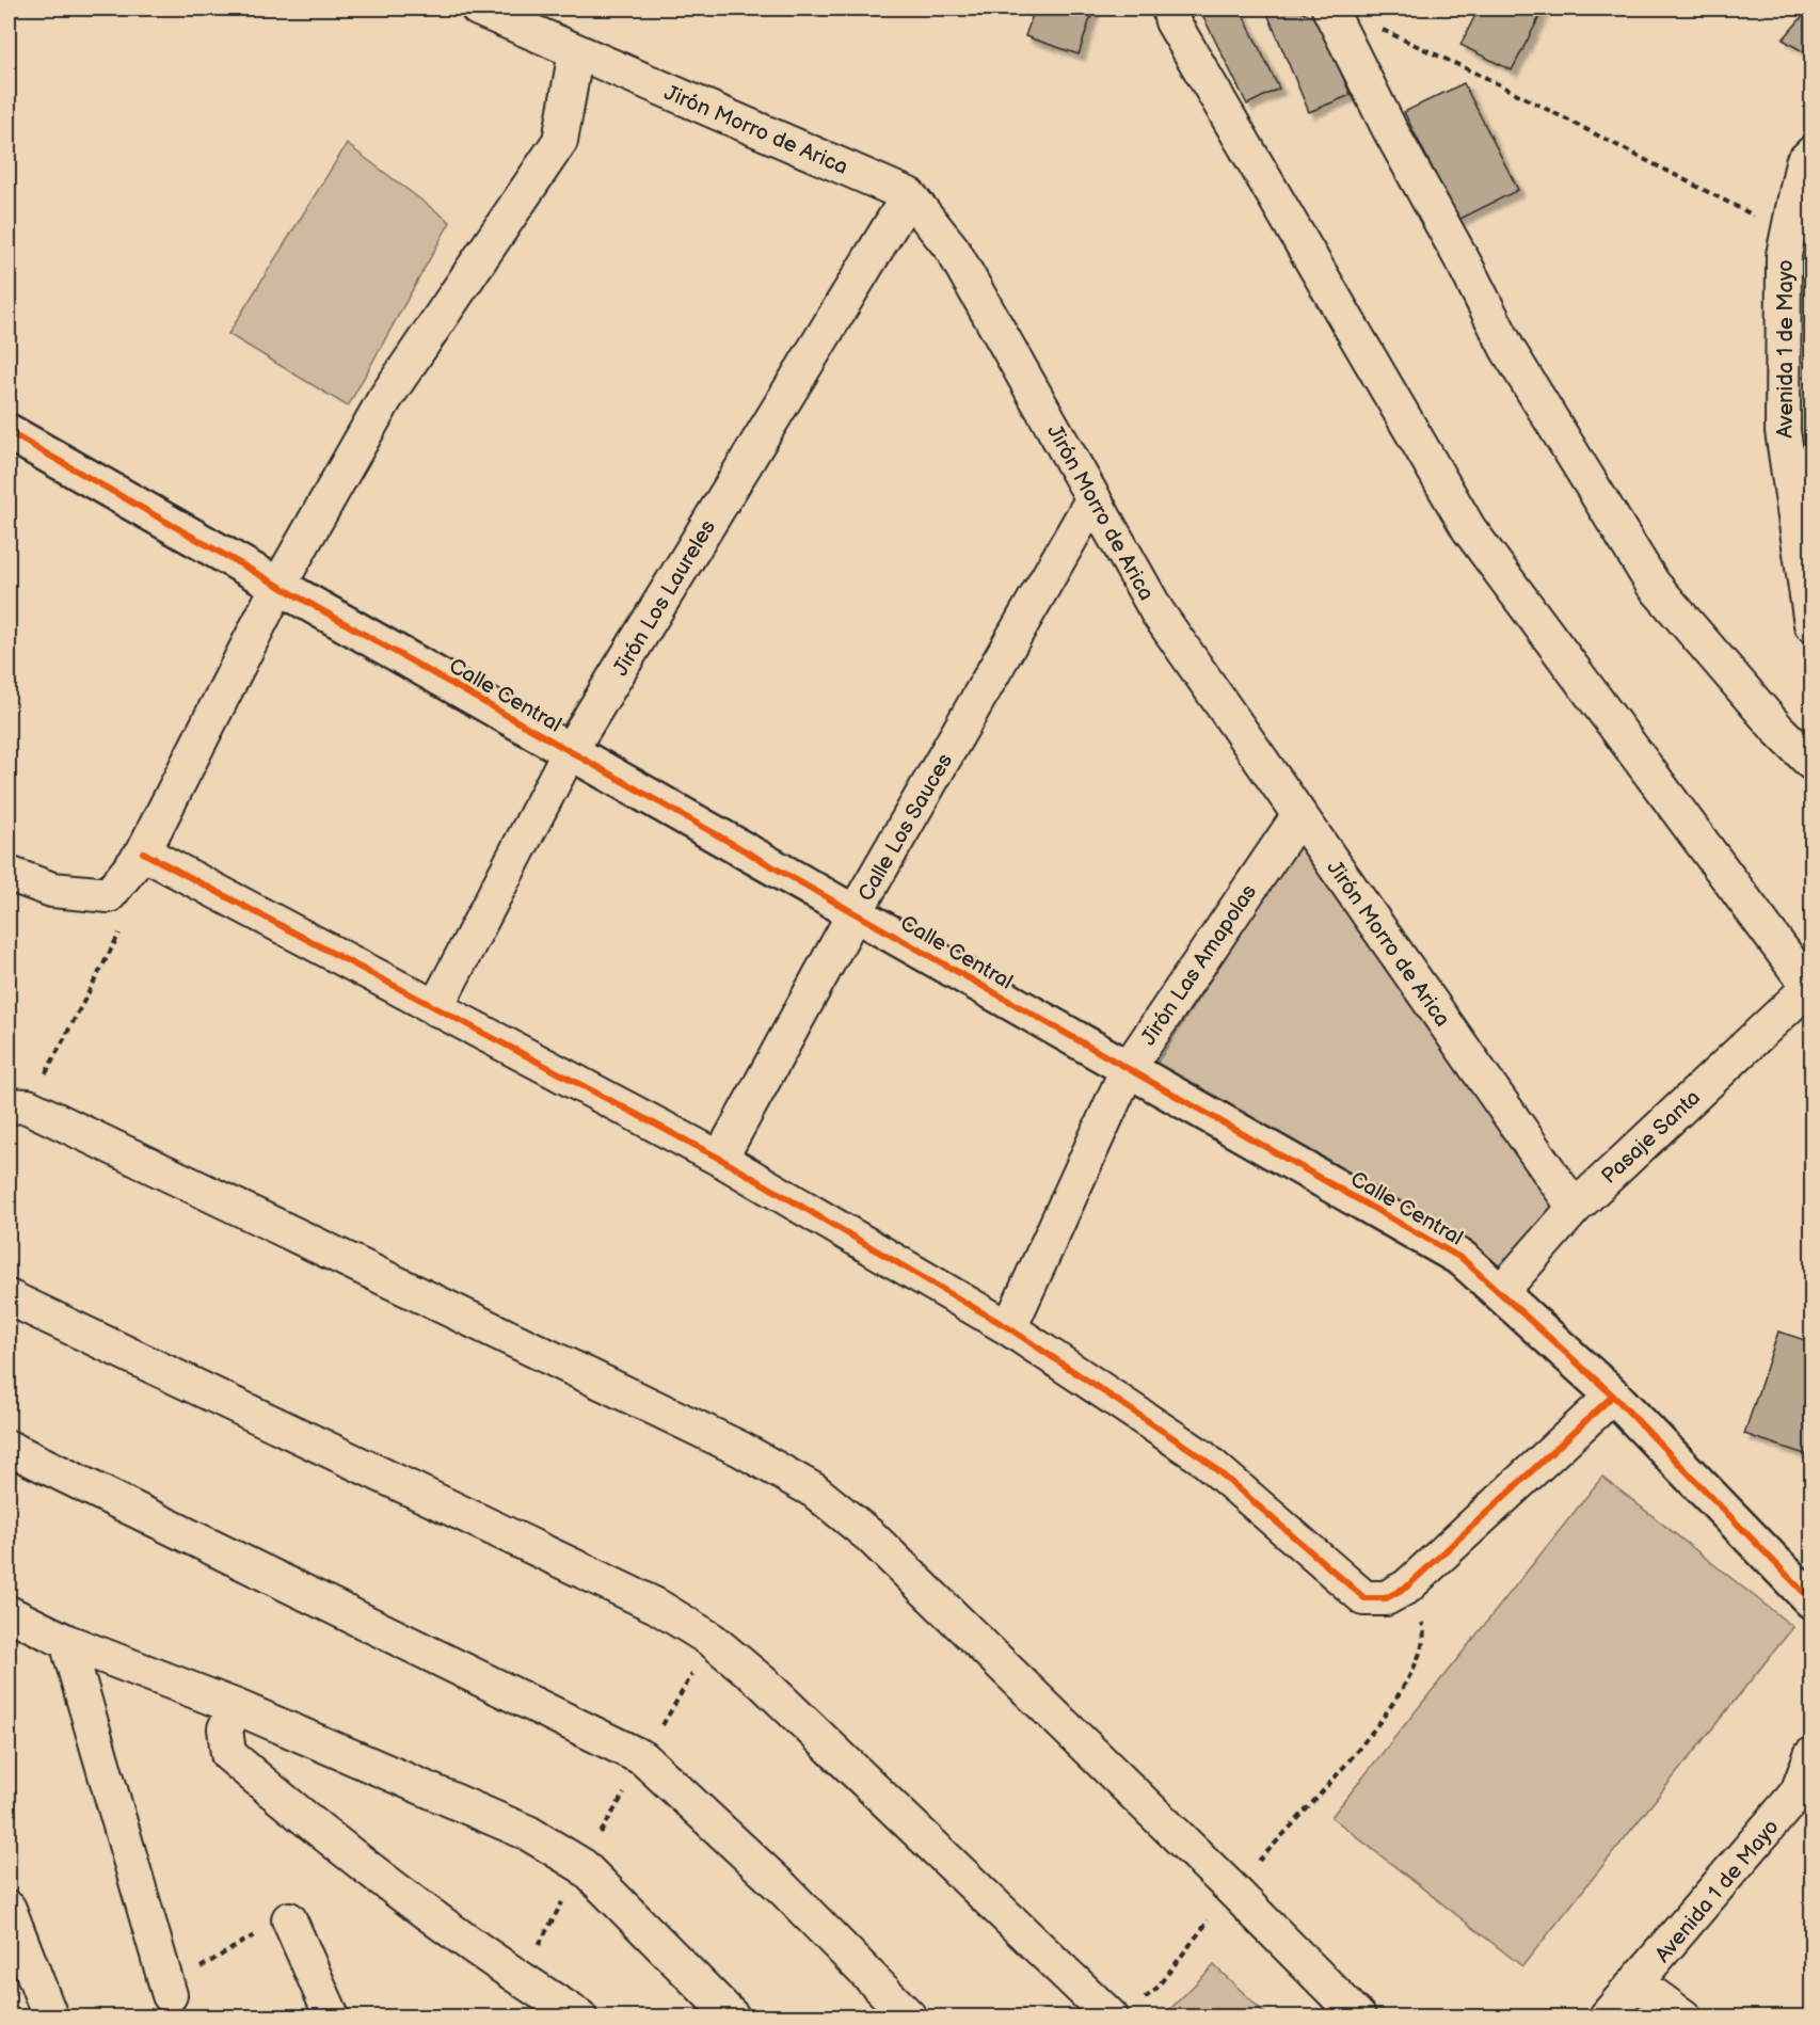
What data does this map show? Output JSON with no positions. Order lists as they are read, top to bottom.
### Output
{
  "streets": {
    "street": [
      "Jirón Morro de Arica",
      "Avenida 1 de Mayo",
      "Jirón Los Laureles",
      "Calle Central",
      "Calle Los Sauces",
      "Jirón Las Amapolas",
      "Pasaje Santa"
    ]
  },
  "crossings": [
    ["Jirón Morro de Arica", "Jirón Los Laureles"],
    ["Jirón Morro de Arica", "Calle Los Sauces"],
    ["Jirón Morro de Arica", "Jirón Las Amapolas"],
    ["Jirón Morro de Arica", "Pasaje Santa"],
    ["Jirón Los Laureles", "Calle Central"],
    ["Calle Central", "Calle Los Sauces"],
    ["Calle Central", "Jirón Las Amapolas"],
    ["Calle Central", "Pasaje Santa"]
  ]
}
